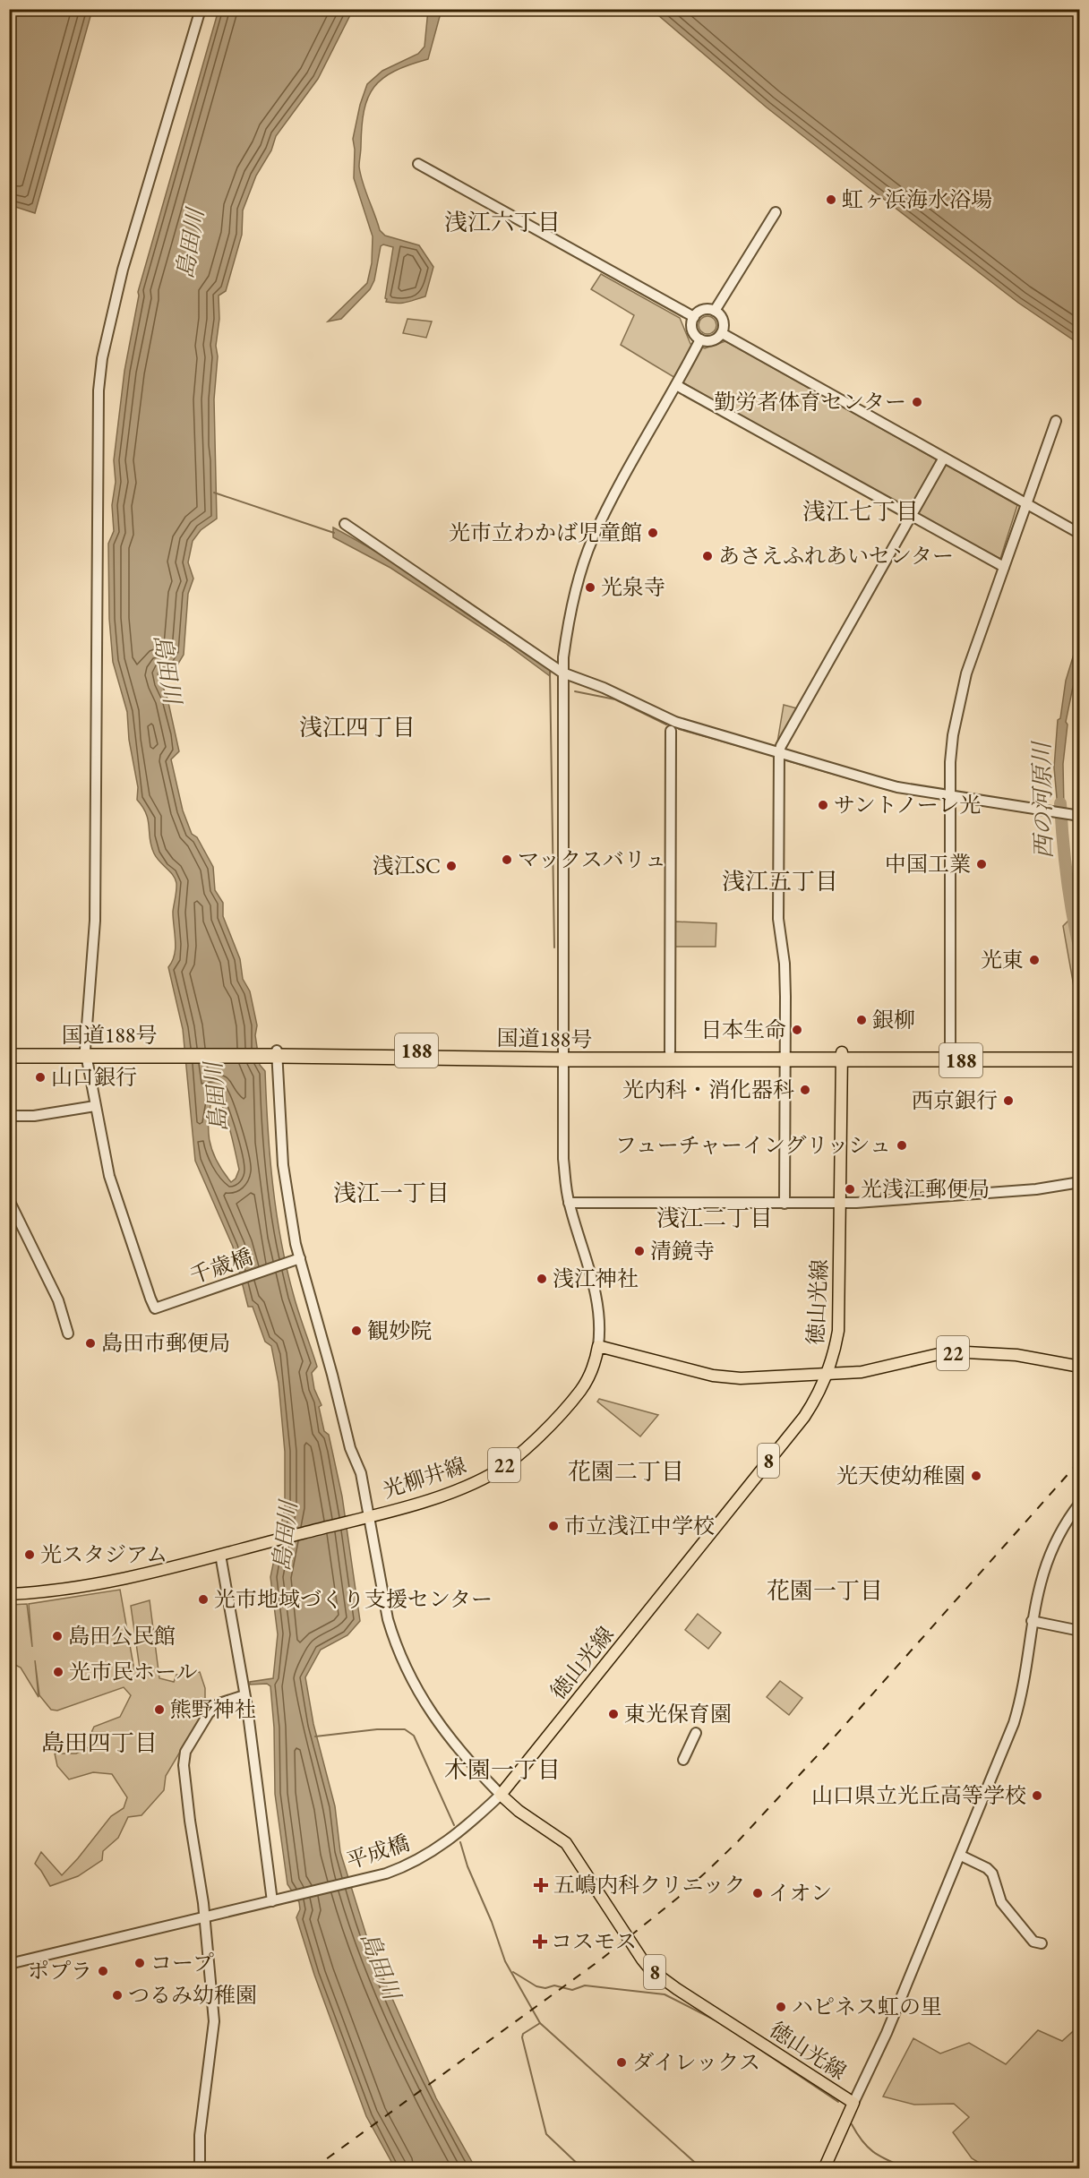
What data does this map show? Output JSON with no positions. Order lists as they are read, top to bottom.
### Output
{
  "streets": {
    "highway": ["国道188号", "188"],
    "main road": [
      "徳山光線",
      "22",
      "8",
      "光柳井線"
    ],
    "street": ["千歳橋", "平成橋"]
  },
  "crossings": [
    ["国道188号", "徳山光線"],
    ["徳山光線", "22"],
    ["徳山光線", "平成橋"],
    ["22", "光柳井線"]
  ],
  "districts": [
    "浅江六丁目",
    "浅江七丁目",
    "浅江四丁目",
    "浅江五丁目",
    "浅江一丁目",
    "浅江二丁目",
    "花園二丁目",
    "花園一丁目",
    "島田四丁目",
    "木園一丁目"
  ],
  "water": ["島田川", "西の河原川"],
  "places": {
    "other": [
      "虹ヶ浜海水浴場",
      "勤労者体育センター",
      "光市立わかば児童館",
      "あさえふれあいセンター",
      "光泉寺",
      "サントノーレ光",
      "マックスバリュ",
      "中国工業",
      "浅江SC",
      "光東",
      "銀柳",
      "日本生命",
      "山口銀行",
      "光内科・消化器科",
      "西京銀行",
      "フューチャーイングリッシュ",
      "光浅江郵便局",
      "清鏡寺",
      "浅江神社",
      "観妙院",
      "島田市郵便局",
      "光天使幼稚園",
      "市立浅江中学校",
      "光スタジアム",
      "光市地域づくり支援センター",
      "島田公民館",
      "光市民ホール",
      "熊野神社",
      "東光保育園",
      "山口県立光丘高等学校",
      "イオン",
      "コープ",
      "ポプラ",
      "つるみ幼稚園",
      "ハピネス虹の里",
      "ダイレックス"
    ],
    "health": ["五嶋内科クリニック", "コスモス"]
  }
}
